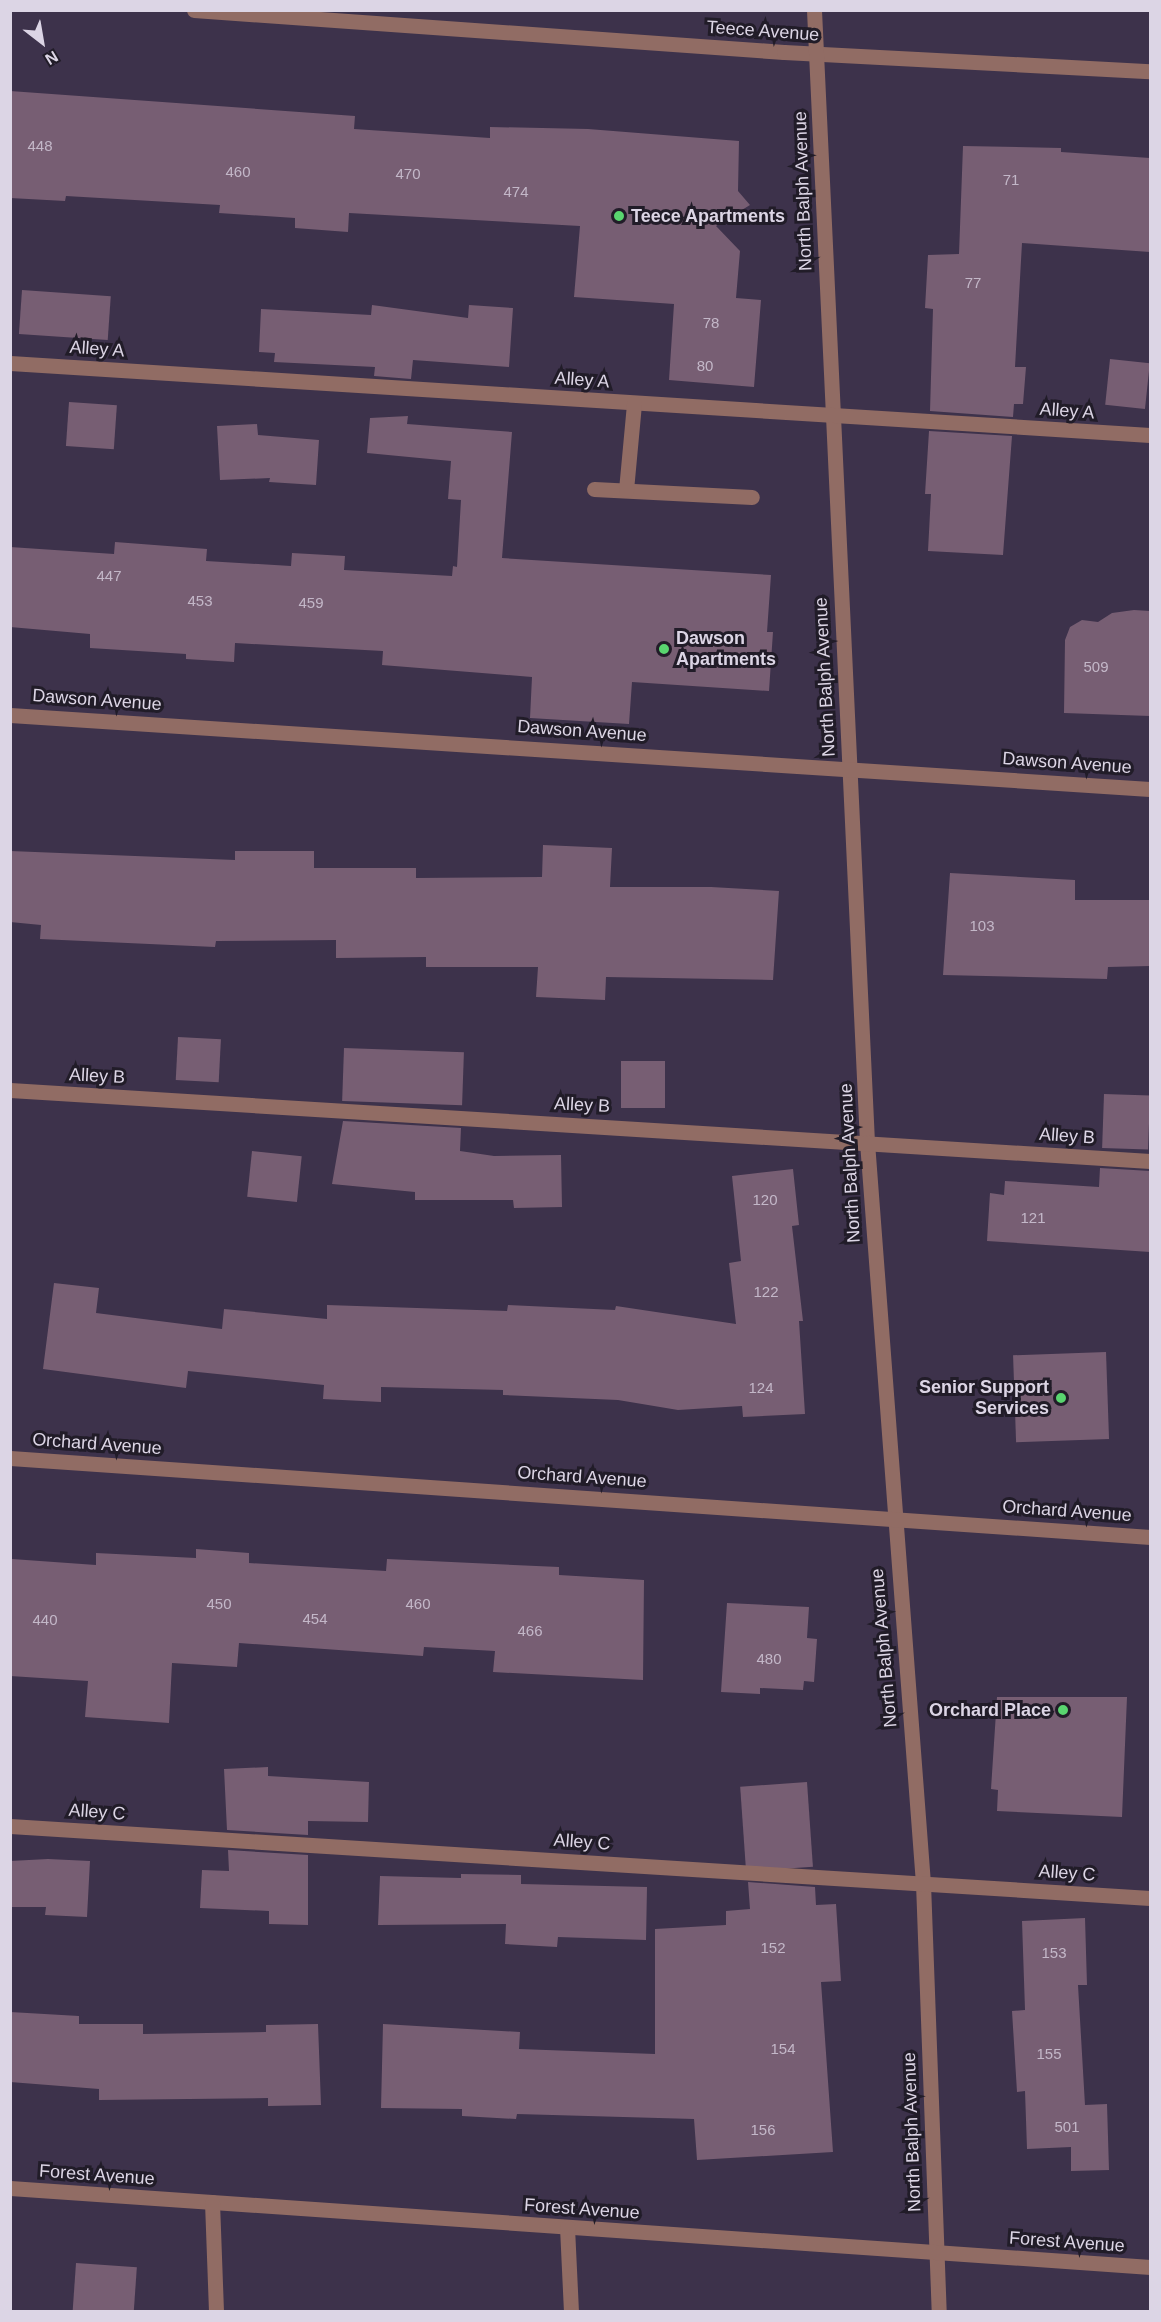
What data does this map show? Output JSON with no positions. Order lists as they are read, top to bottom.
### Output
{
  "streets": {
    "street": [
      "Teece Avenue",
      "North Balph Avenue",
      "Alley A",
      "Dawson Avenue",
      "Alley B",
      "Orchard Avenue",
      "Alley C",
      "Forest Avenue"
    ]
  },
  "crossings": [
    ["Teece Avenue", "North Balph Avenue"],
    ["North Balph Avenue", "Alley A"],
    ["North Balph Avenue", "Dawson Avenue"],
    ["North Balph Avenue", "Alley B"],
    ["North Balph Avenue", "Orchard Avenue"],
    ["North Balph Avenue", "Alley C"],
    ["North Balph Avenue", "Forest Avenue"]
  ],
  "places": [
    "Teece Apartments",
    "Dawson Apartments",
    "Senior Support Services",
    "Orchard Place"
  ],
  "house_numbers": [
    "448",
    "460",
    "470",
    "71",
    "474",
    "77",
    "78",
    "80",
    "447",
    "453",
    "459",
    "509",
    "103",
    "120",
    "121",
    "122",
    "124",
    "450",
    "460",
    "454",
    "440",
    "466",
    "480",
    "152",
    "153",
    "154",
    "155",
    "501",
    "156"
  ],
  "north": "bottom right"
}
